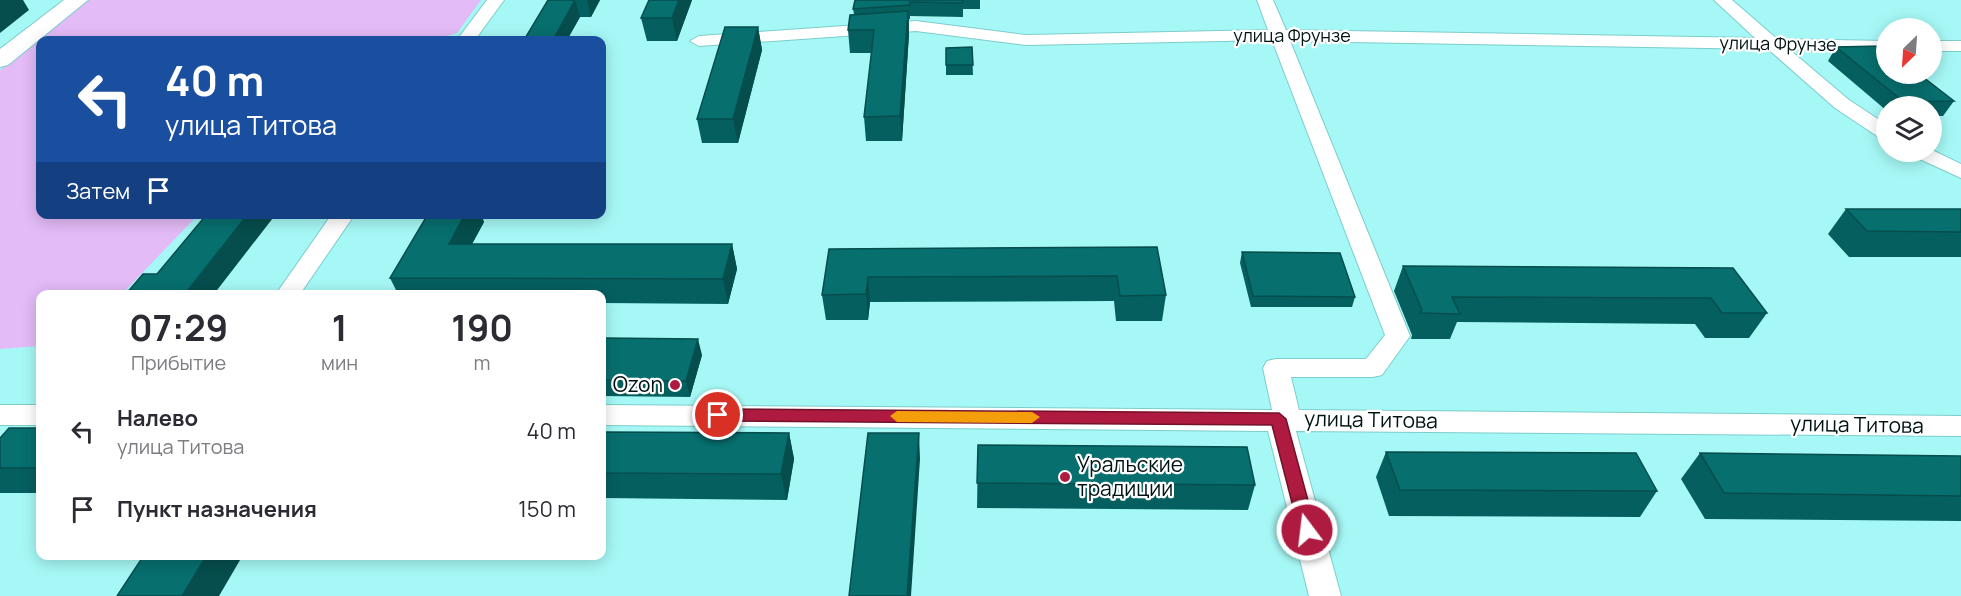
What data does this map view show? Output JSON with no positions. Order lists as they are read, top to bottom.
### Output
{
  "streets": {
    "street": ["улица Фрунзе", "улица Титова"]
  },
  "places": ["Ozon", "Уральские традиции"],
  "north": "bottom left",
  "page": {
    "turn": ["40 m", "улица Титова"],
    "then": "Затем",
    "eta": [
      "07:29",
      "Прибытие",
      "1",
      "мин",
      "190",
      "m"
    ],
    "list": [
      {
        "name": "Налево",
        "note": "улица Титова",
        "value": "40 m"
      },
      {
        "name": "Пункт назначения",
        "value": "150 m"
      }
    ]
  }
}
